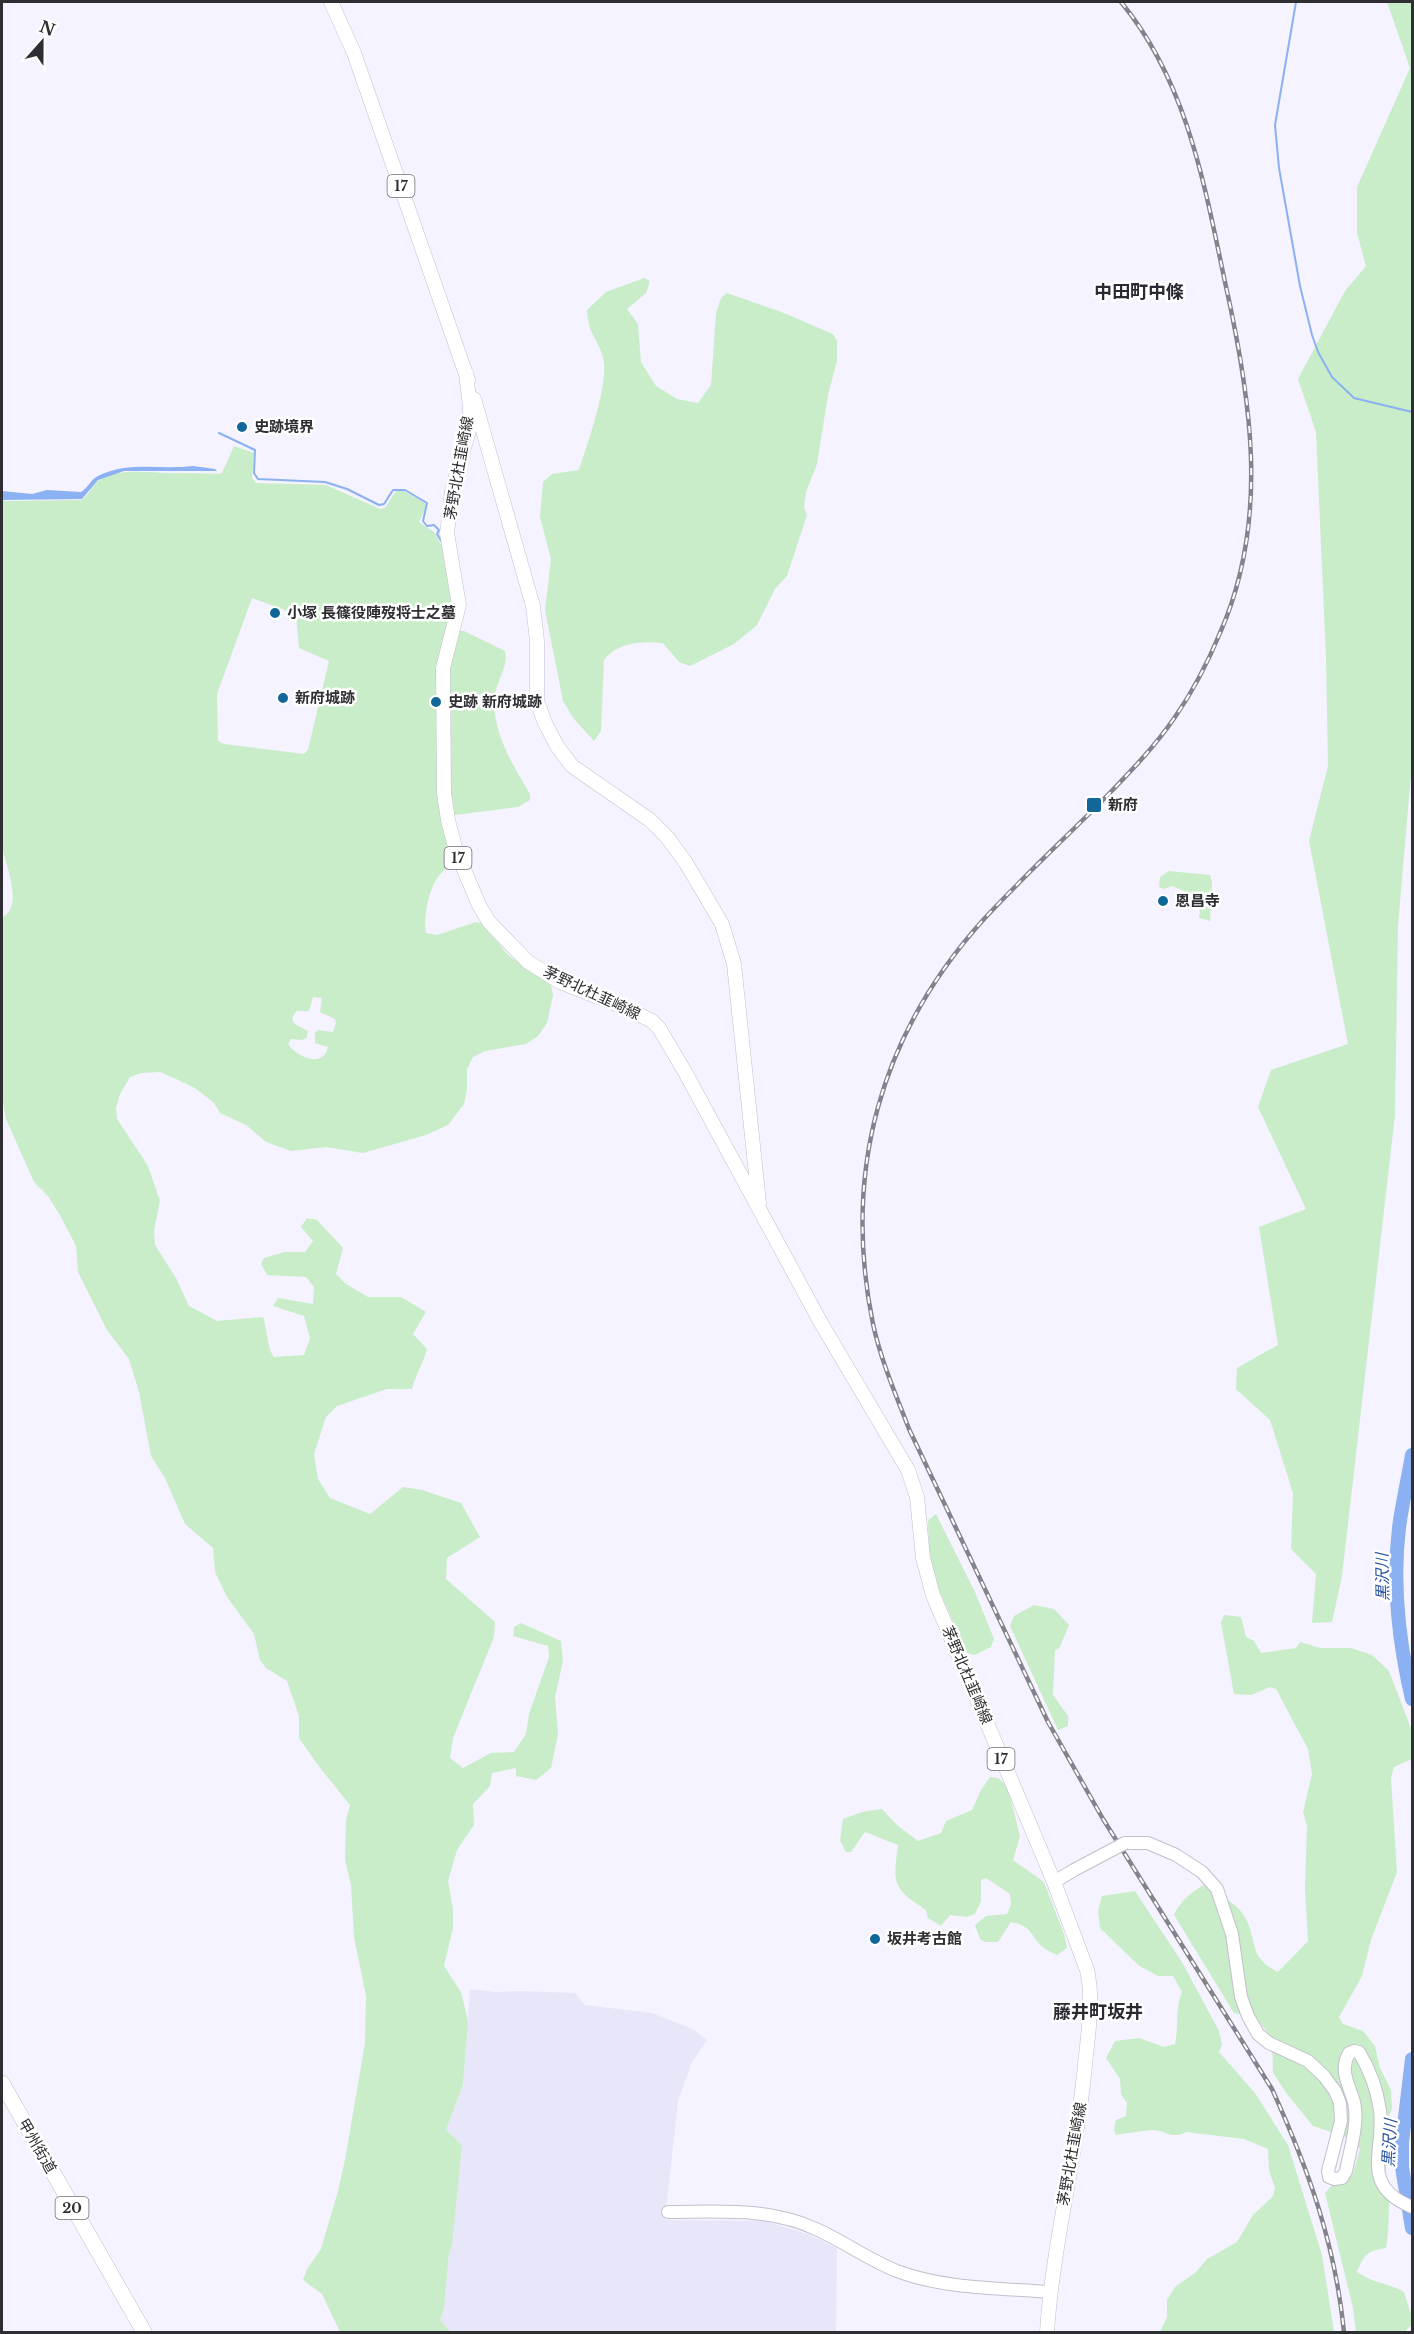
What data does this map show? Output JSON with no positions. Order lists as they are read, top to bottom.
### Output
{
  "streets": {
    "highway": ["甲州街道", "20"],
    "main road": ["17", "茅野北杜韮崎線"]
  },
  "districts": ["中田町中條", "藤井町坂井"],
  "water": ["黒沢川"],
  "places": {
    "other": [
      "史跡境界",
      "小塚 長篠役陣歿将士之墓",
      "新府城跡",
      "史跡 新府城跡",
      "恩昌寺",
      "坂井考古館"
    ],
    "transit": ["新府"]
  },
  "north": "top"
}
